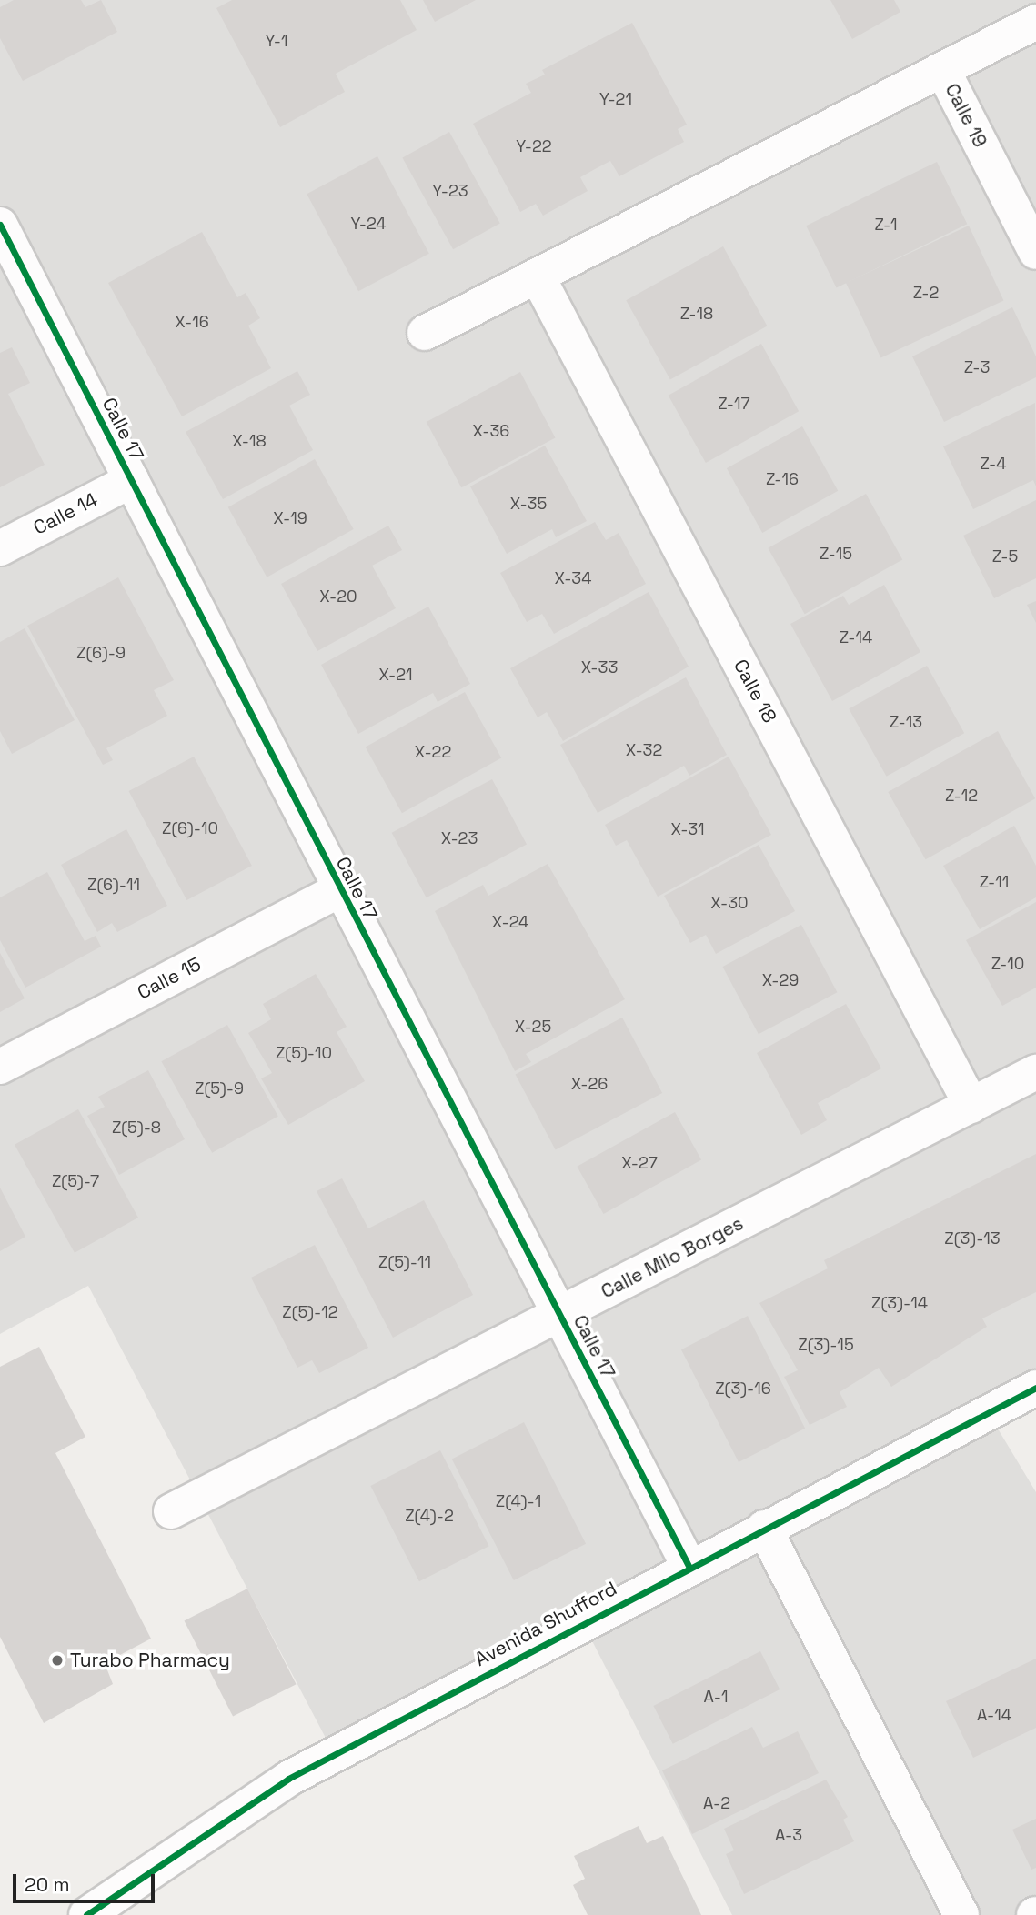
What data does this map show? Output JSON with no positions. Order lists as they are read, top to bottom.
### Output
{
  "streets": {
    "street": [
      "Calle 19",
      "Calle 17",
      "Calle 14",
      "Calle 18",
      "Calle 15",
      "Calle Milo Borges",
      "Avenida Shufford"
    ]
  },
  "crossings": [
    ["Calle 17", "Calle 14"],
    ["Calle 17", "Calle 15"],
    ["Calle 17", "Calle Milo Borges"],
    ["Calle 17", "Avenida Shufford"],
    ["Calle 18", "Calle Milo Borges"]
  ],
  "places": ["Turabo Pharmacy"],
  "house_numbers": [
    "Y-1",
    "Y-21",
    "Y-22",
    "Y-23",
    "Y-24",
    "Z-1",
    "Z-2",
    "Z-18",
    "X-16",
    "Z-3",
    "Z-17",
    "X-36",
    "X-18",
    "Z-4",
    "Z-16",
    "X-35",
    "X-19",
    "Z-15",
    "Z-5",
    "X-34",
    "X-20",
    "Z-14",
    "Z(6)-9",
    "X-33",
    "X-21",
    "Z-13",
    "X-32",
    "X-22",
    "Z-12",
    "Z(6)-10",
    "X-31",
    "X-23",
    "Z-11",
    "Z(6)-11",
    "X-30",
    "X-24",
    "Z-10",
    "X-29",
    "X-25",
    "Z(5)-10",
    "X-26",
    "Z(5)-9",
    "Z(5)-8",
    "X-27",
    "Z(5)-7",
    "Z(3)-13",
    "Z(5)-11",
    "Z(3)-14",
    "Z(5)-12",
    "Z(3)-15",
    "Z(3)-16",
    "Z(4)-1",
    "Z(4)-2",
    "A-1",
    "A-14",
    "A-2",
    "A-3"
  ],
  "scale_bar": "20 m"
}
